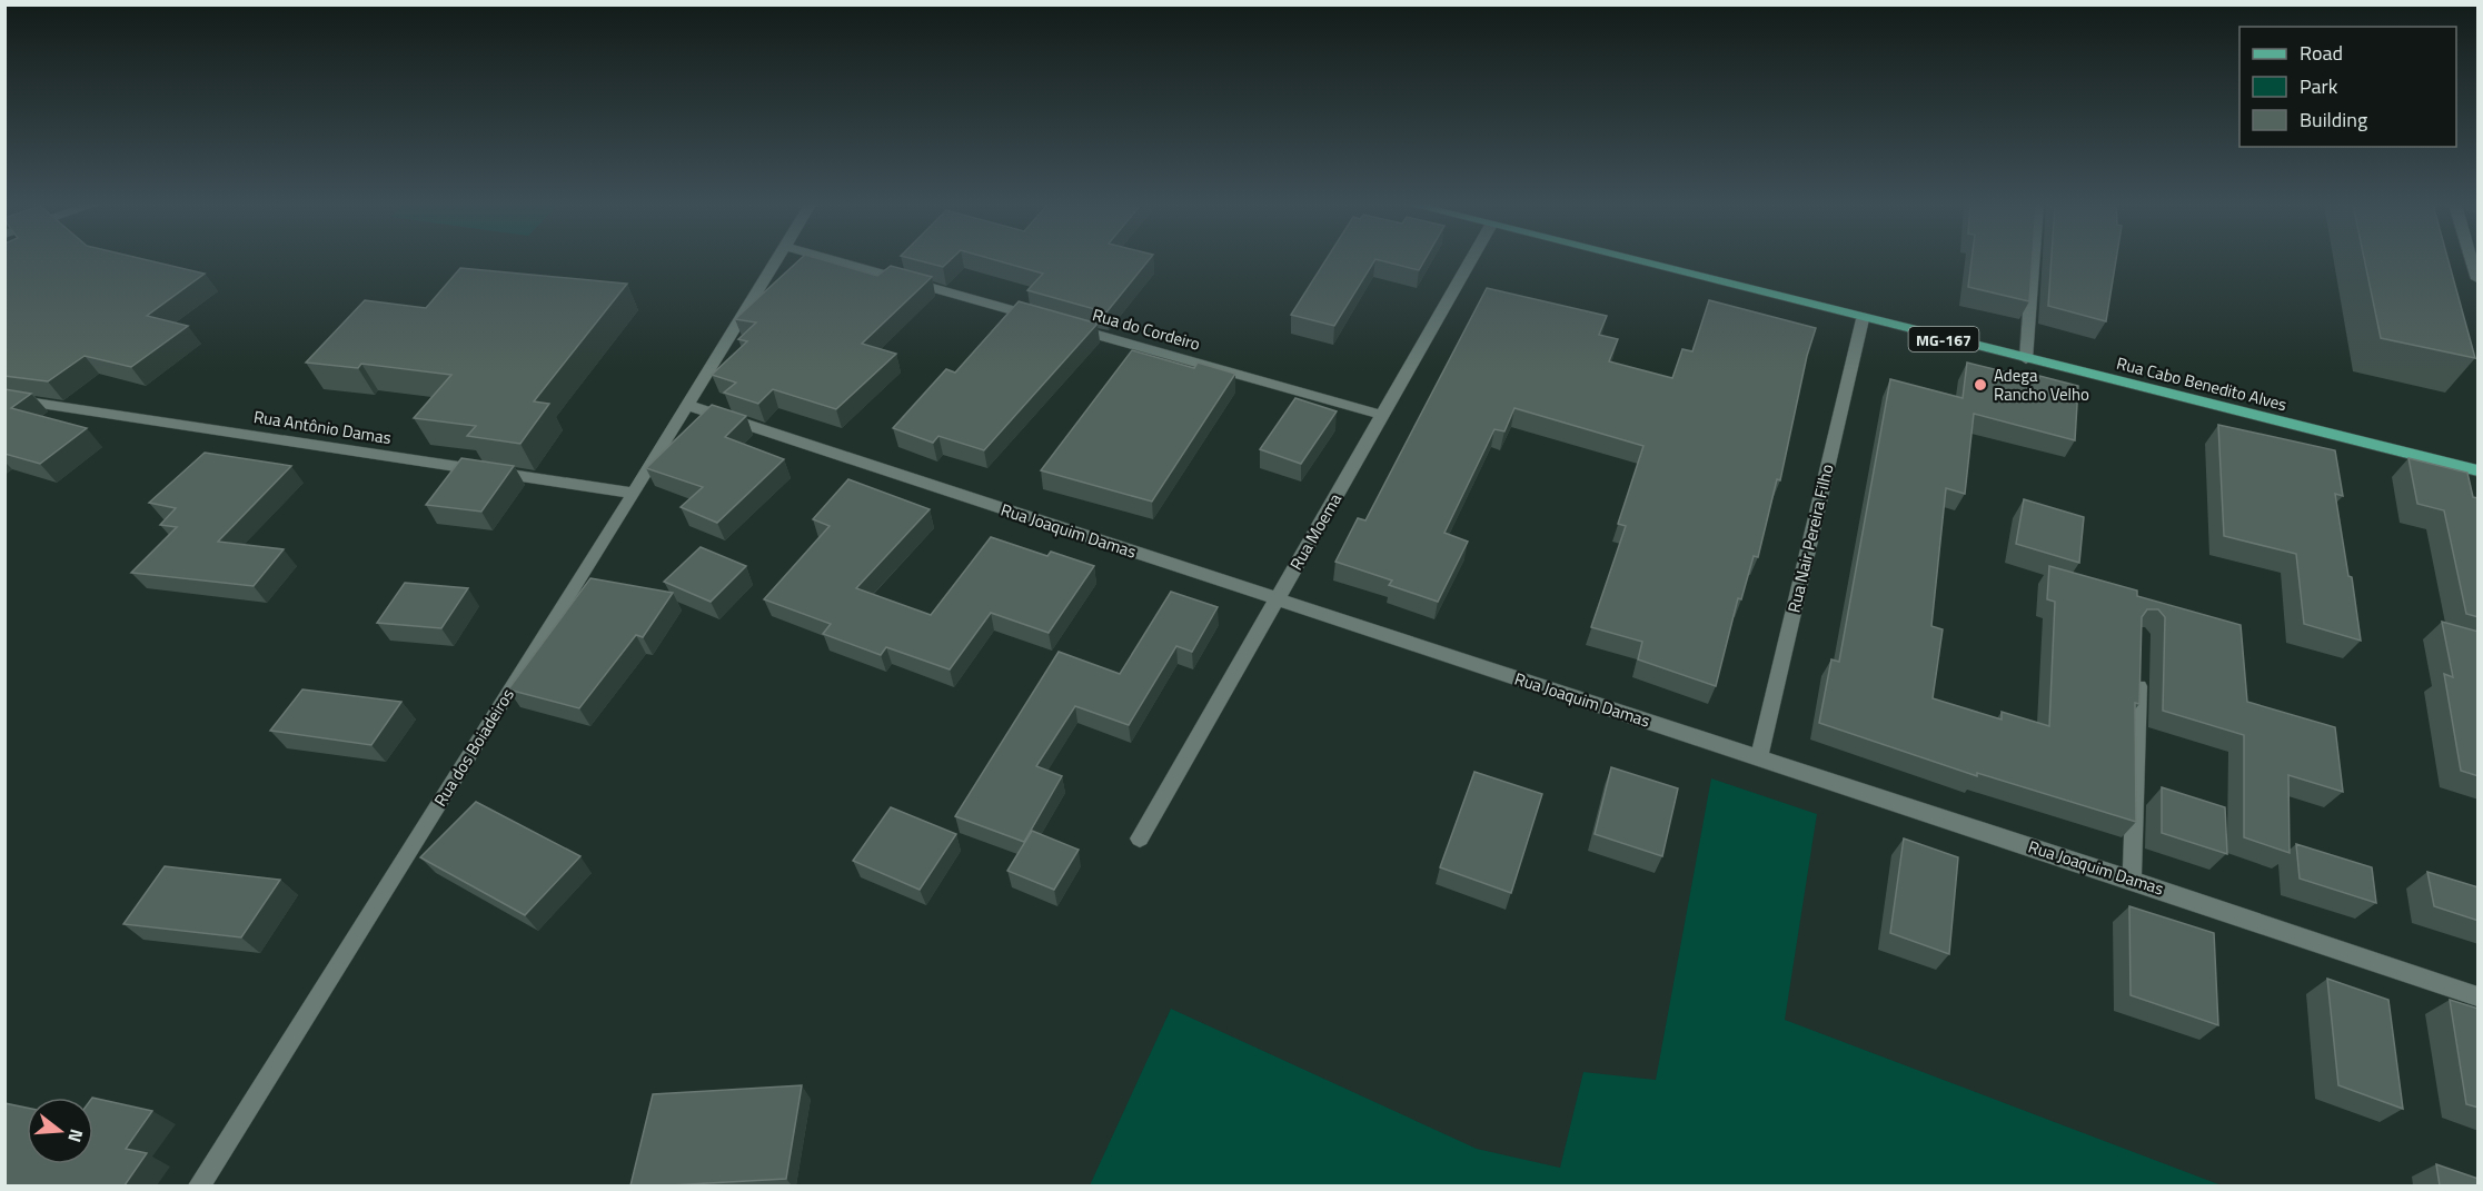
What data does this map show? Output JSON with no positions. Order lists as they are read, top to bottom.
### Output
{
  "streets": {
    "main road": ["MG-167", "Rua Cabo Benedito Alves"],
    "street": [
      "Rua do Cordeiro",
      "Rua Antônio Damas",
      "Rua Joaquim Damas",
      "Rua Moema",
      "Rua Nair Pereira Filho",
      "Rua dos Boiadeiros"
    ]
  },
  "crossings": [
    ["Rua do Cordeiro", "Rua Moema"],
    ["Rua Cabo Benedito Alves", "Rua Nair Pereira Filho"],
    ["Rua Antônio Damas", "Rua dos Boiadeiros"],
    ["Rua Joaquim Damas", "Rua Moema"],
    ["Rua Joaquim Damas", "Rua Nair Pereira Filho"],
    ["Rua Joaquim Damas", "Rua dos Boiadeiros"]
  ],
  "places": ["Adega Rancho Velho"],
  "legend": ["Road", "Park", "Building"],
  "north": "right"
}
